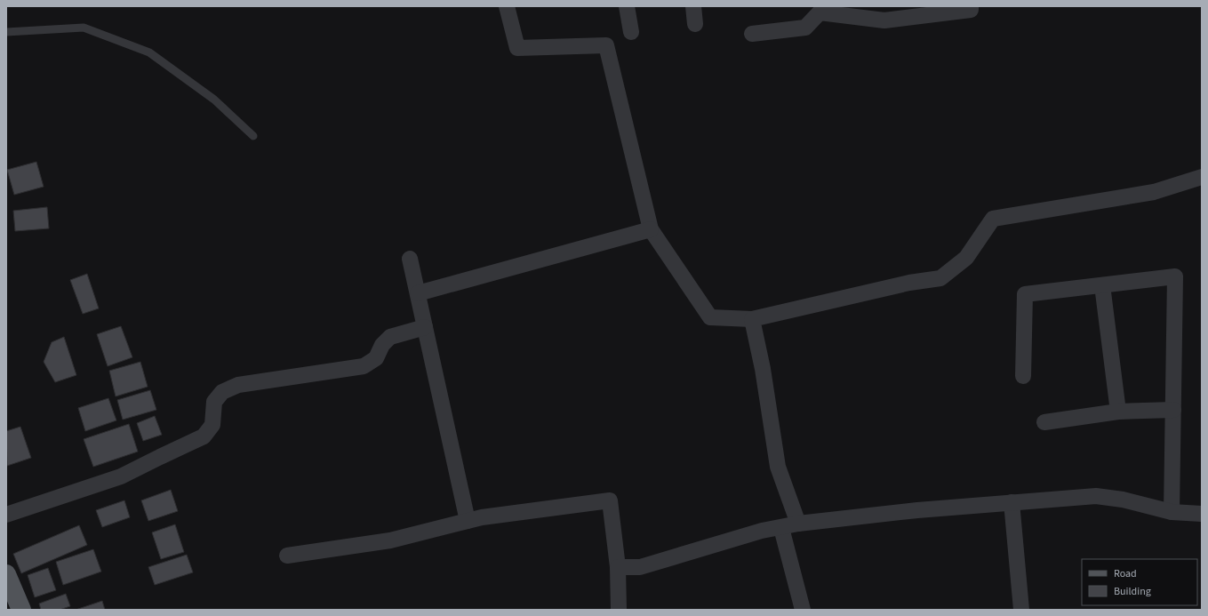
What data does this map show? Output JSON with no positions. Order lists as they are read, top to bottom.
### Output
{
  "legend": ["Road", "Building"]
}
